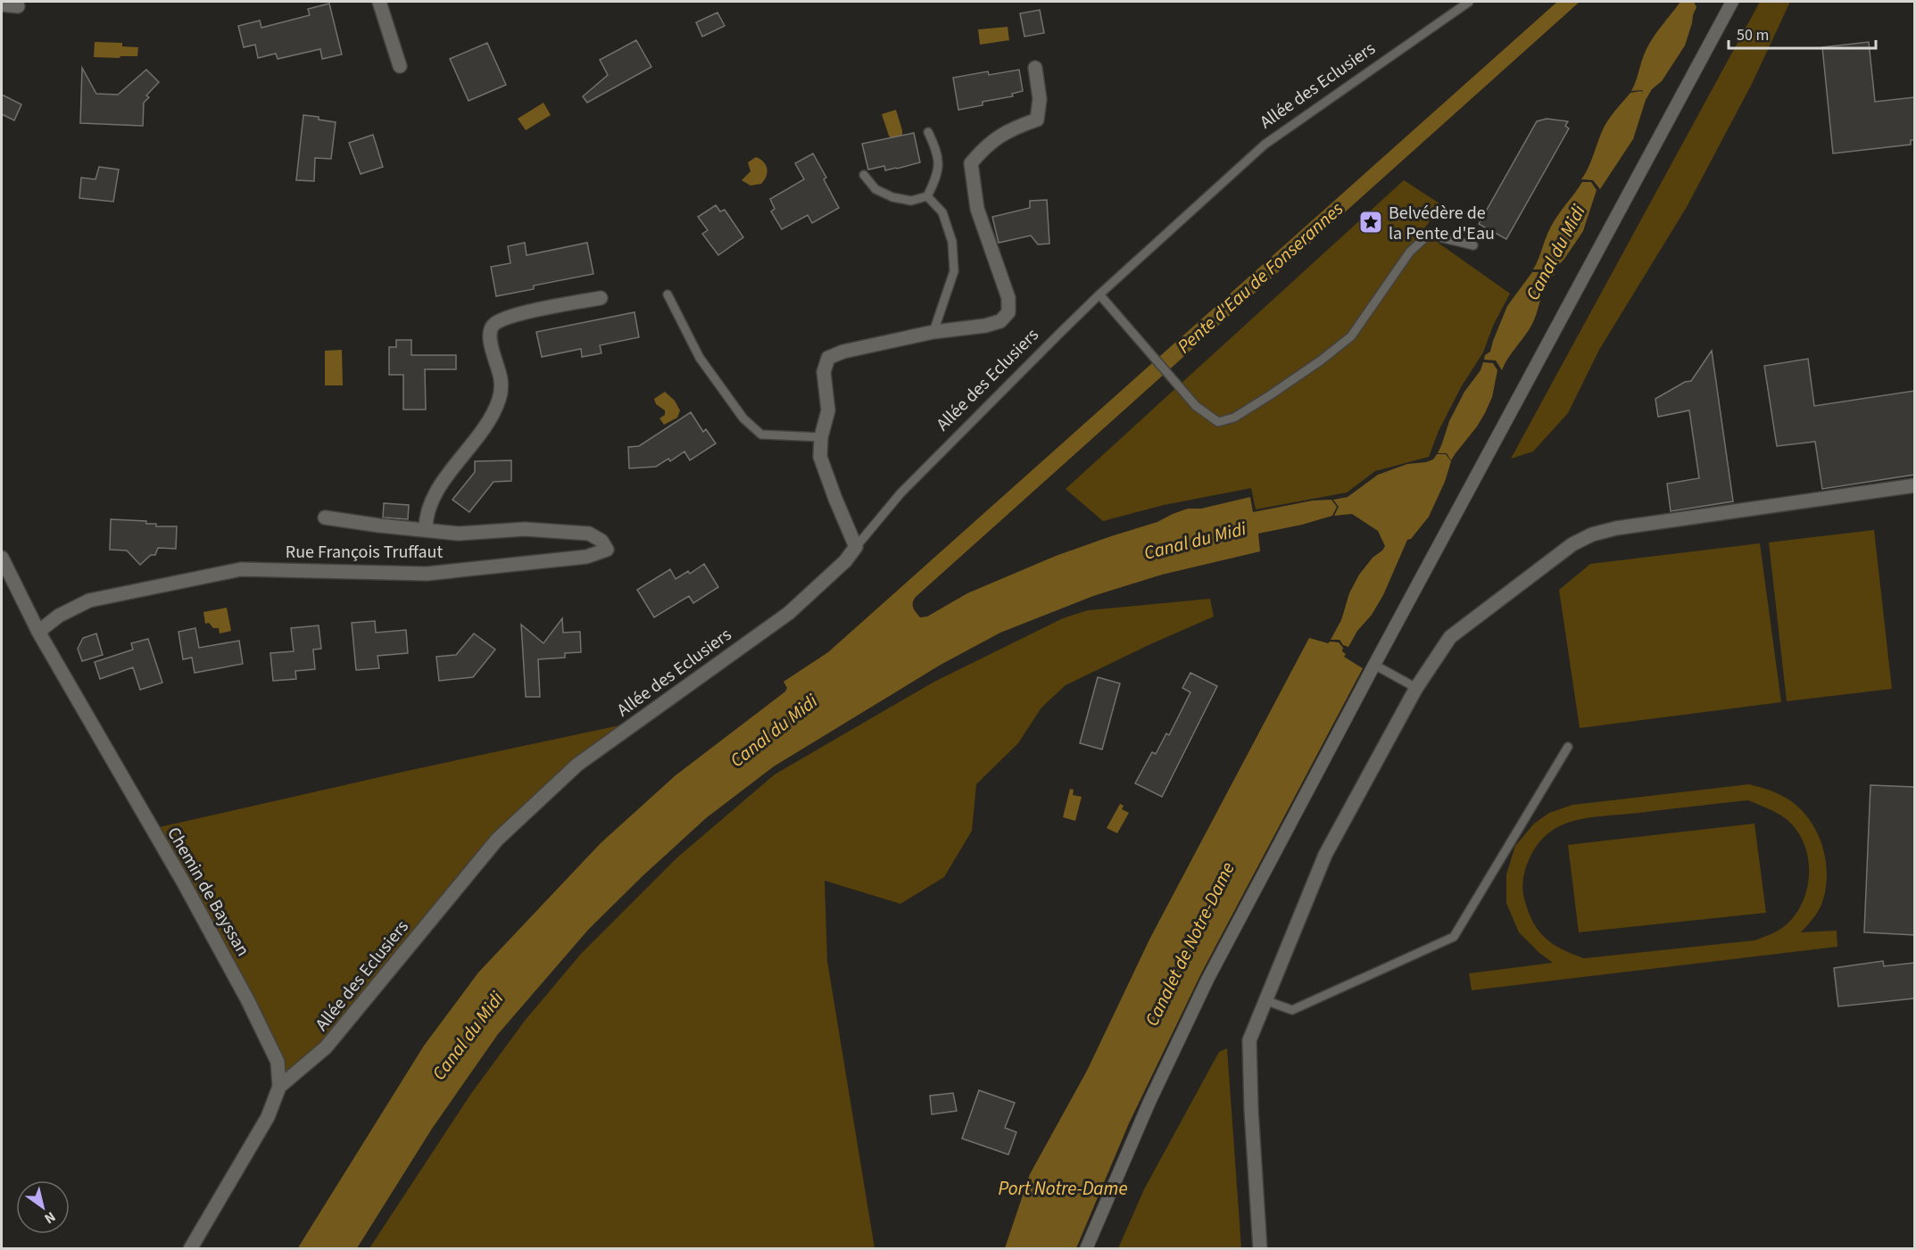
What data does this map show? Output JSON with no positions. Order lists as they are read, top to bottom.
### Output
{
  "streets": {
    "street": ["Allée des Eclusiers", "Rue François Truffaut", "Chemin de Bayssan"]
  },
  "crossings": [
    ["Allée des Eclusiers", "Chemin de Bayssan"],
    ["Rue François Truffaut", "Chemin de Bayssan"]
  ],
  "water": [
    "Canal du Midi",
    "Pente d'Eau de Fonserannes",
    "Canalet de Notre-Dame",
    "Port Notre-Dame"
  ],
  "places": {
    "place": ["Belvédère de la Pente d'Eau"]
  },
  "scale_bar": "50 m",
  "north": "bottom right"
}
